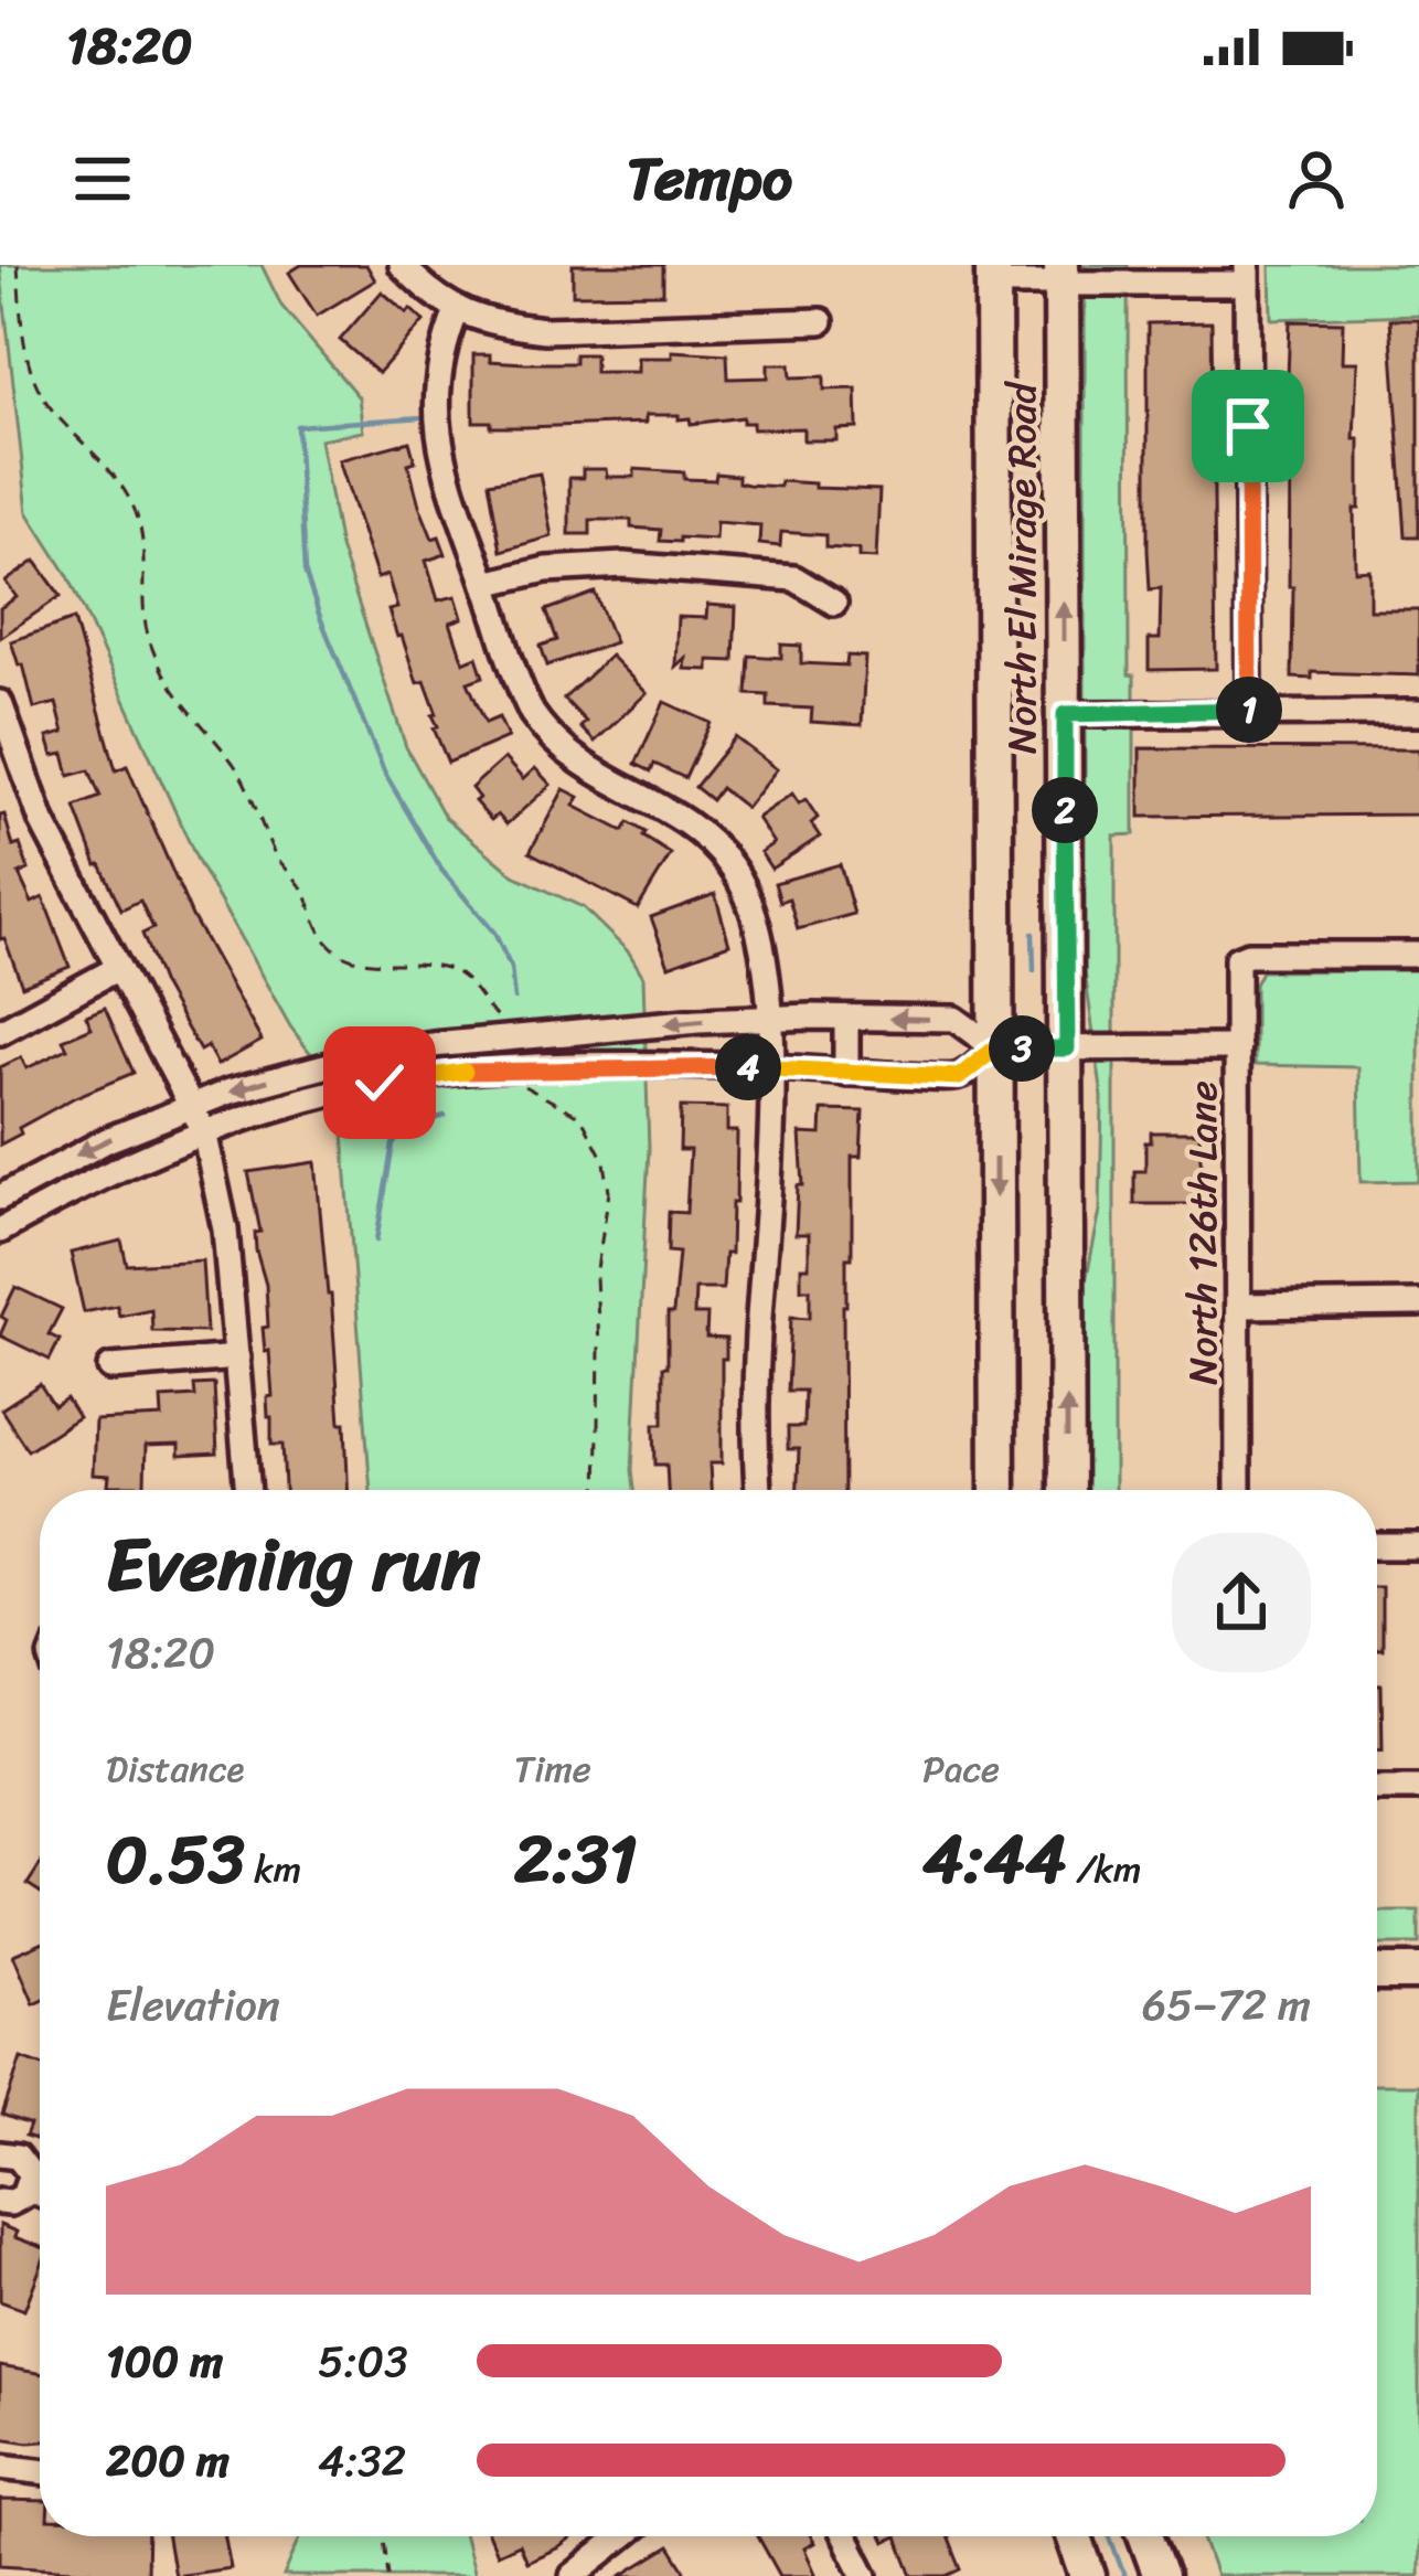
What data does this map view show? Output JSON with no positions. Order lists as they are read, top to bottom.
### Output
{
  "streets": {
    "main road": ["North El Mirage Road"],
    "street": ["North 126th Lane"]
  },
  "page": {
    "status": "18:20",
    "header": "Tempo",
    "pins": [
      "1",
      "2",
      "3",
      "4"
    ],
    "heading": ["Evening run", "18:20"],
    "stats": [
      ["Distance", "0.53 km"],
      ["Time", "2:31"],
      ["Pace", "4:44 /km"]
    ],
    "chart": ["Elevation", "65–72 m"],
    "list": [
      {
        "name": "100 m",
        "note": "5:03"
      },
      {
        "name": "200 m",
        "note": "4:32"
      }
    ]
  }
}
